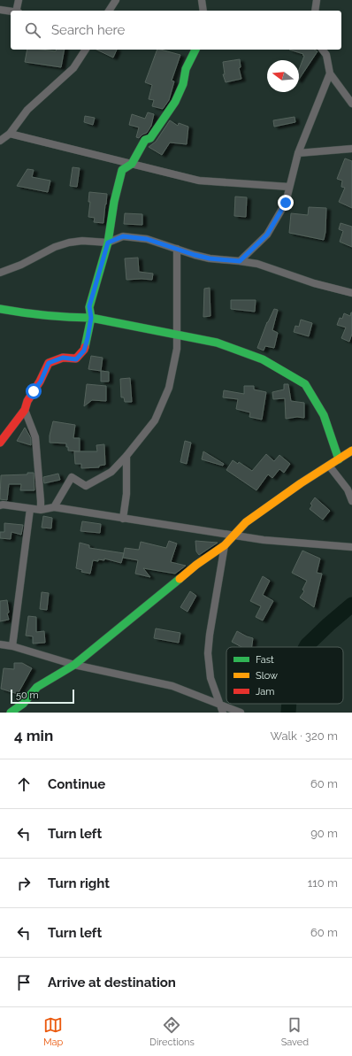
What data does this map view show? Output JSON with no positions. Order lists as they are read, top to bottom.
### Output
{
  "legend": ["Fast", "Slow", "Jam"],
  "scale_bar": "50 m",
  "north": "left",
  "page": {
    "search": "Search here",
    "scale": "50 m",
    "heading": ["4 min", "Walk · 320 m"],
    "list": [
      ["Continue", "60 m"],
      ["Turn left", "90 m"],
      ["Turn right", "110 m"],
      ["Turn left", "60 m"],
      "Arrive at destination"
    ],
    "nav": ["Map", "Directions", "Saved"]
  }
}
